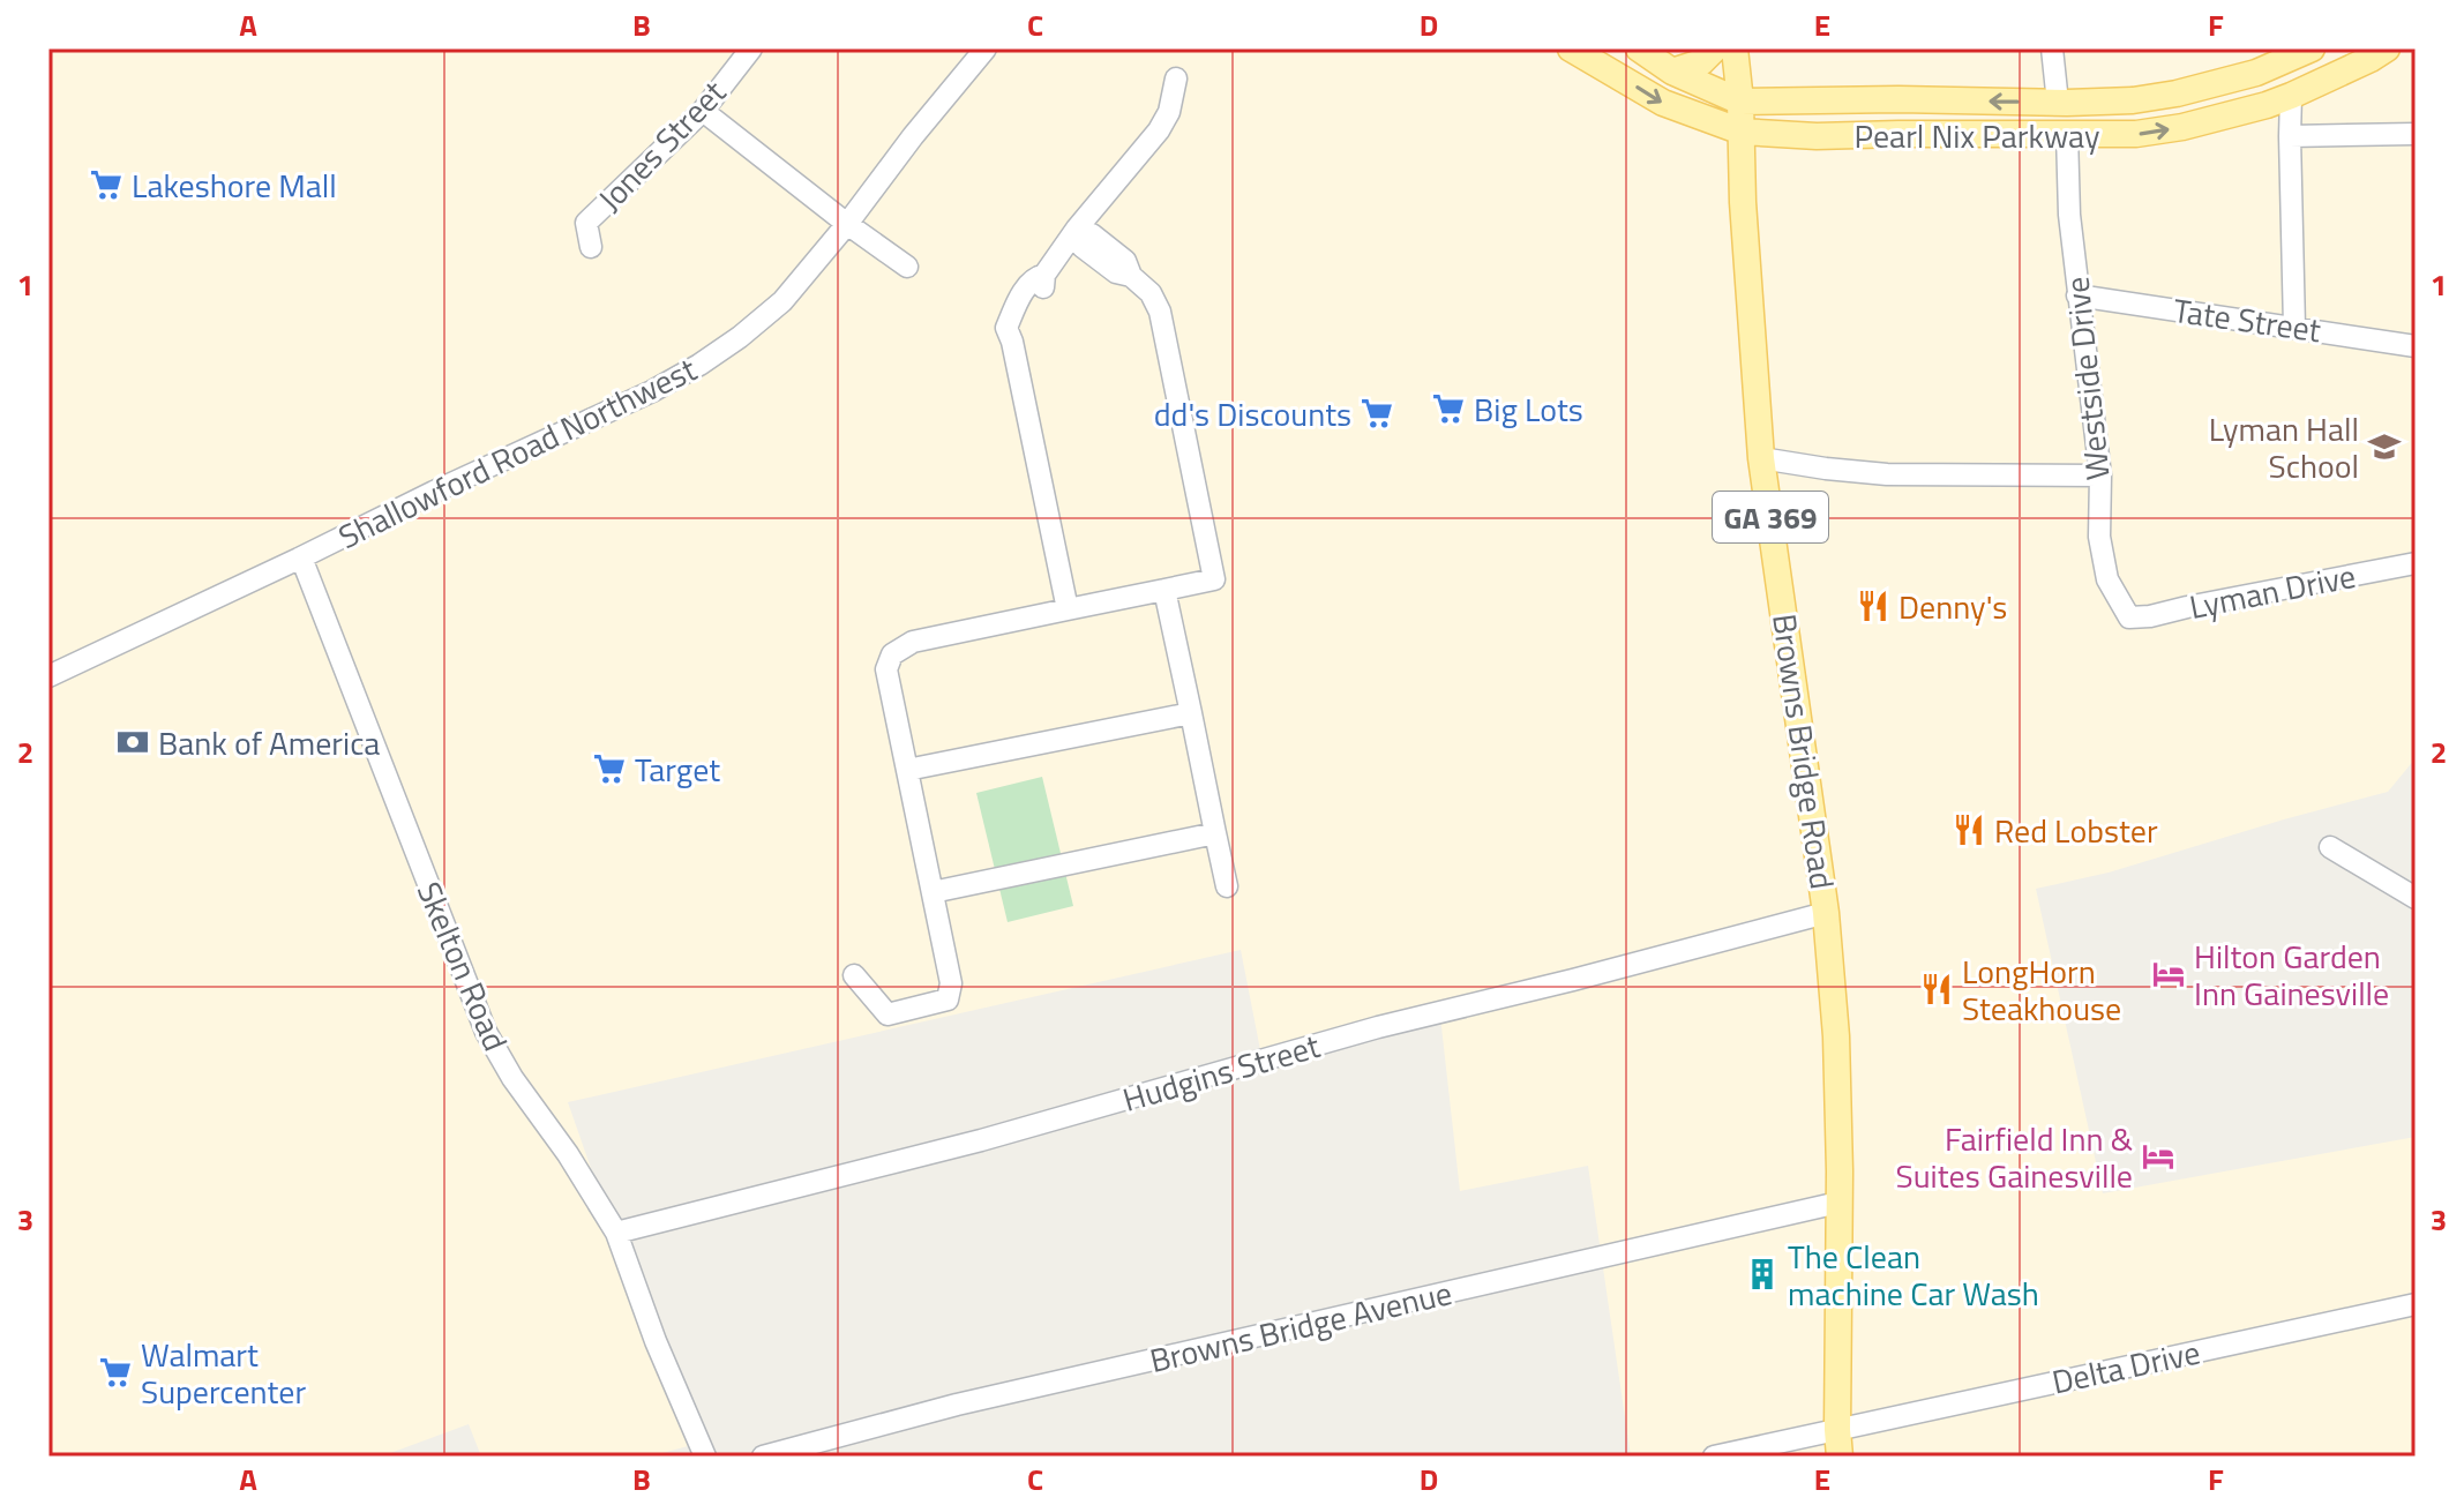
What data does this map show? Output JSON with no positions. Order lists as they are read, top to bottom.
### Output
{
  "streets": {
    "main road": ["Pearl Nix Parkway", "GA 369", "Browns Bridge Road"],
    "street": [
      "Jones Street",
      "Tate Street",
      "Westside Drive",
      "Shallowford Road Northwest",
      "Lyman Drive",
      "Skelton Road",
      "Hudgins Street",
      "Browns Bridge Avenue",
      "Delta Drive"
    ]
  },
  "crossings": [
    ["Pearl Nix Parkway", "Westside Drive"],
    ["Pearl Nix Parkway", "Browns Bridge Road"],
    ["Tate Street", "Westside Drive"],
    ["Westside Drive", "Lyman Drive"],
    ["Shallowford Road Northwest", "Skelton Road"],
    ["Browns Bridge Road", "Hudgins Street"],
    ["Browns Bridge Road", "Browns Bridge Avenue"],
    ["Browns Bridge Road", "Delta Drive"],
    ["Skelton Road", "Hudgins Street"]
  ],
  "places": {
    "supermarket": [
      "Lakeshore Mall",
      "Big Lots",
      "dd's Discounts",
      "Target",
      "Walmart Supercenter"
    ],
    "school or university": ["Lyman Hall School"],
    "restaurant": ["Denny's", "Red Lobster", "LongHorn Steakhouse"],
    "bank": ["Bank of America"],
    "hotel": ["Hilton Garden Inn Gainesville", "Fairfield Inn & Suites Gainesville"],
    "building": ["The Clean machine Car Wash"]
  },
  "grid": {
    "columns": [
      "A",
      "B",
      "C",
      "D",
      "E",
      "F"
    ],
    "rows": ["1", "2", "3"]
  }
}
